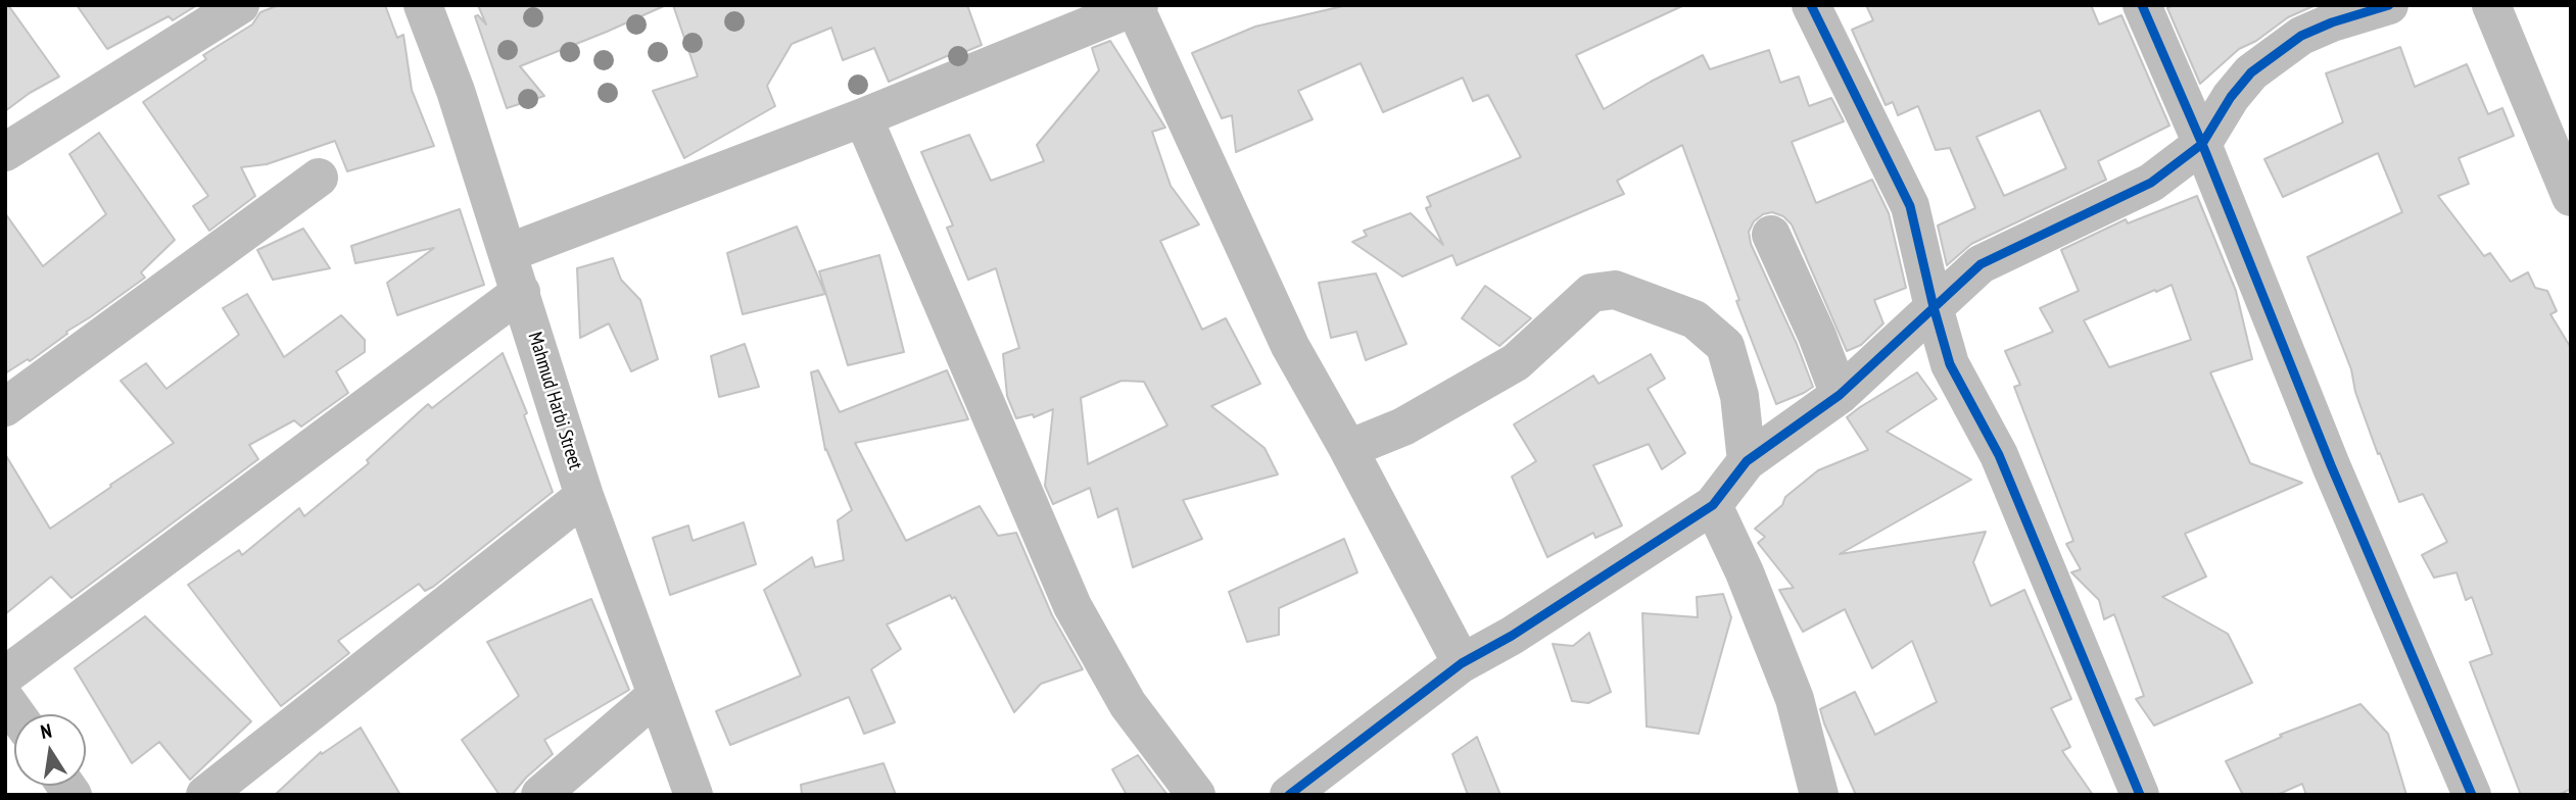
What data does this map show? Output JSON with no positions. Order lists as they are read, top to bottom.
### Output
{
  "streets": {
    "street": ["Mahmud Harbi Street"]
  },
  "north": "top"
}
